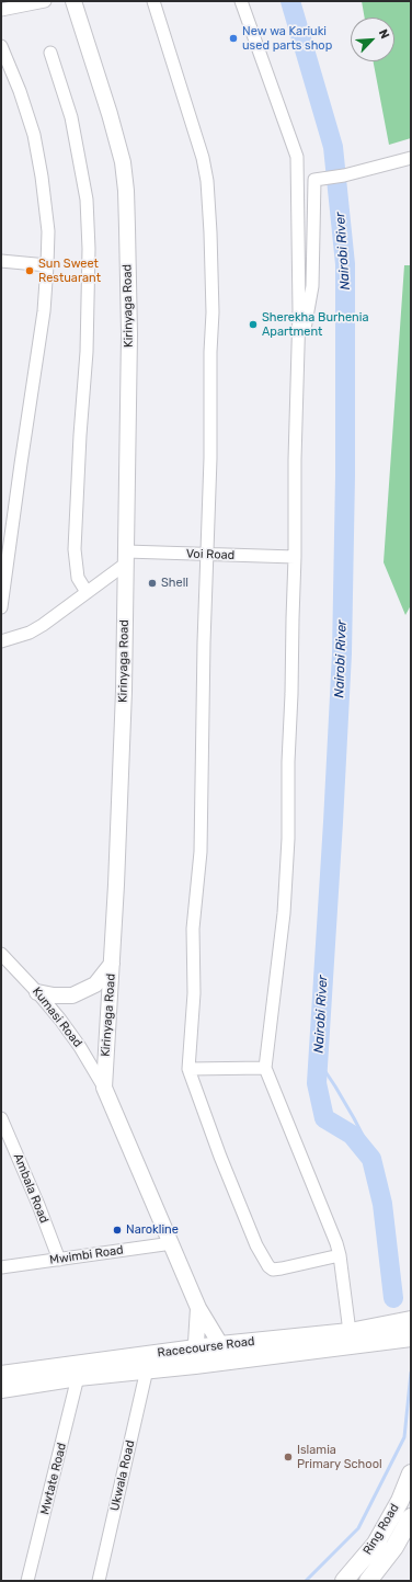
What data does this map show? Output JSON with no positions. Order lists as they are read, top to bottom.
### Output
{
  "streets": {
    "main road": ["Racecourse Road", "Ring Road"],
    "street": [
      "Kirinyaga Road",
      "Voi Road",
      "Kumasi Road",
      "Ambala Road",
      "Mwimbi Road",
      "Ukwala Road",
      "Mwtate Road"
    ]
  },
  "crossings": [
    ["Kirinyaga Road", "Voi Road"],
    ["Kirinyaga Road", "Kumasi Road"],
    ["Kirinyaga Road", "Mwimbi Road"],
    ["Kirinyaga Road", "Racecourse Road"],
    ["Ambala Road", "Mwimbi Road"],
    ["Racecourse Road", "Ukwala Road"],
    ["Racecourse Road", "Mwtate Road"]
  ],
  "water": ["Nairobi River"],
  "places": [
    "New wa Kariuki used parts shop",
    "Sun Sweet Restuarant",
    "Sherekha Burhenia Apartment",
    "Shell",
    "Narokline",
    "Islamia Primary School"
  ],
  "north": "top right"
}
